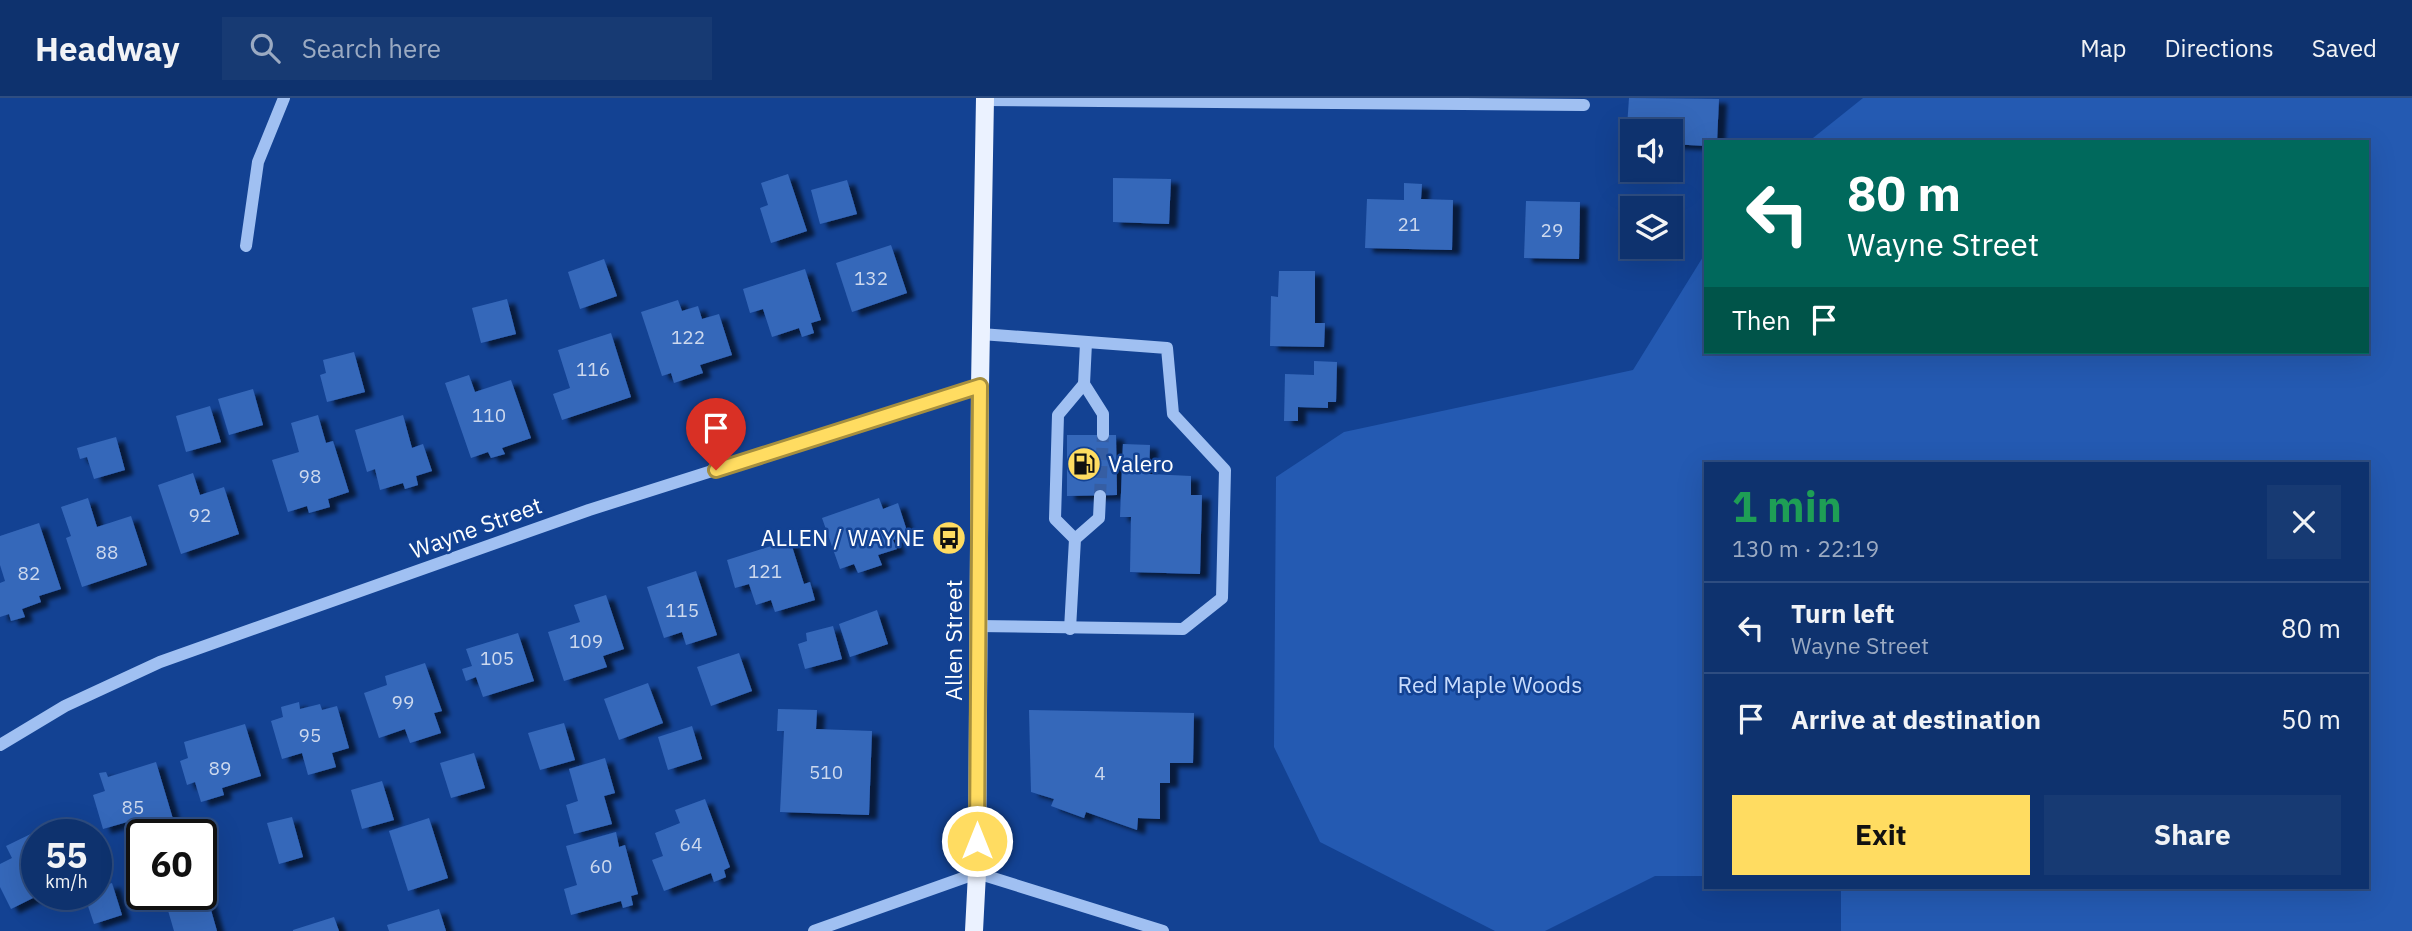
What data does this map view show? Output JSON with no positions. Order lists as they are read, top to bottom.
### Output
{
  "streets": {
    "main road": ["Allen Street"],
    "street": ["Wayne Street"]
  },
  "crossings": [
    ["Wayne Street", "Allen Street"]
  ],
  "parks": ["Red Maple Woods"],
  "places": {
    "fuel station": ["Valero"],
    "bus stop": ["ALLEN / WAYNE"]
  },
  "house_numbers": [
    "21",
    "29",
    "132",
    "122",
    "116",
    "110",
    "98",
    "92",
    "88",
    "121",
    "82",
    "115",
    "109",
    "105",
    "99",
    "95",
    "89",
    "510",
    "4",
    "85",
    "64",
    "60"
  ],
  "page": {
    "header": "Headway",
    "search": "Search here",
    "nav": ["Map", "Directions", "Saved"],
    "turn": ["80 m", "Wayne Street"],
    "then": "Then",
    "heading": ["1 min", "130 m · 22:19"],
    "list": [
      {
        "name": "Turn left",
        "note": "Wayne Street",
        "value": "80 m"
      },
      {
        "name": "Arrive at destination",
        "value": "50 m"
      }
    ],
    "buttons": ["Exit", "Share"],
    "speed": "55 km/h",
    "limit": "60"
  }
}
